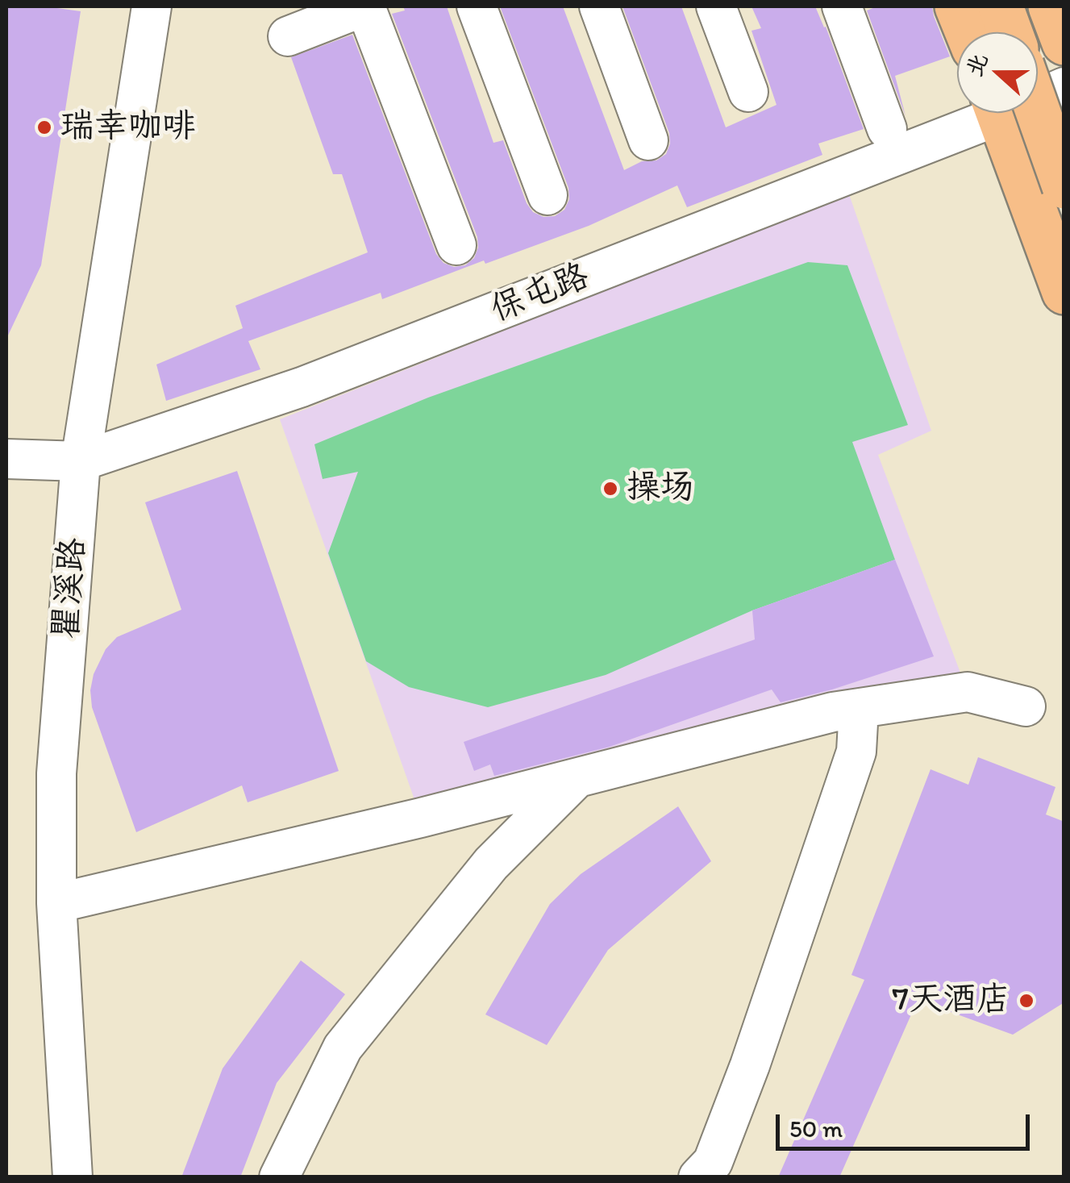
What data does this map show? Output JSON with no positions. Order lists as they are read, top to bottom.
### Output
{
  "streets": {
    "street": ["保屯路", "瞿溪路"]
  },
  "crossings": [
    ["保屯路", "瞿溪路"]
  ],
  "places": ["瑞幸咖啡", "操场", "7天酒店"],
  "scale_bar": "50 m",
  "north": "left"
}
